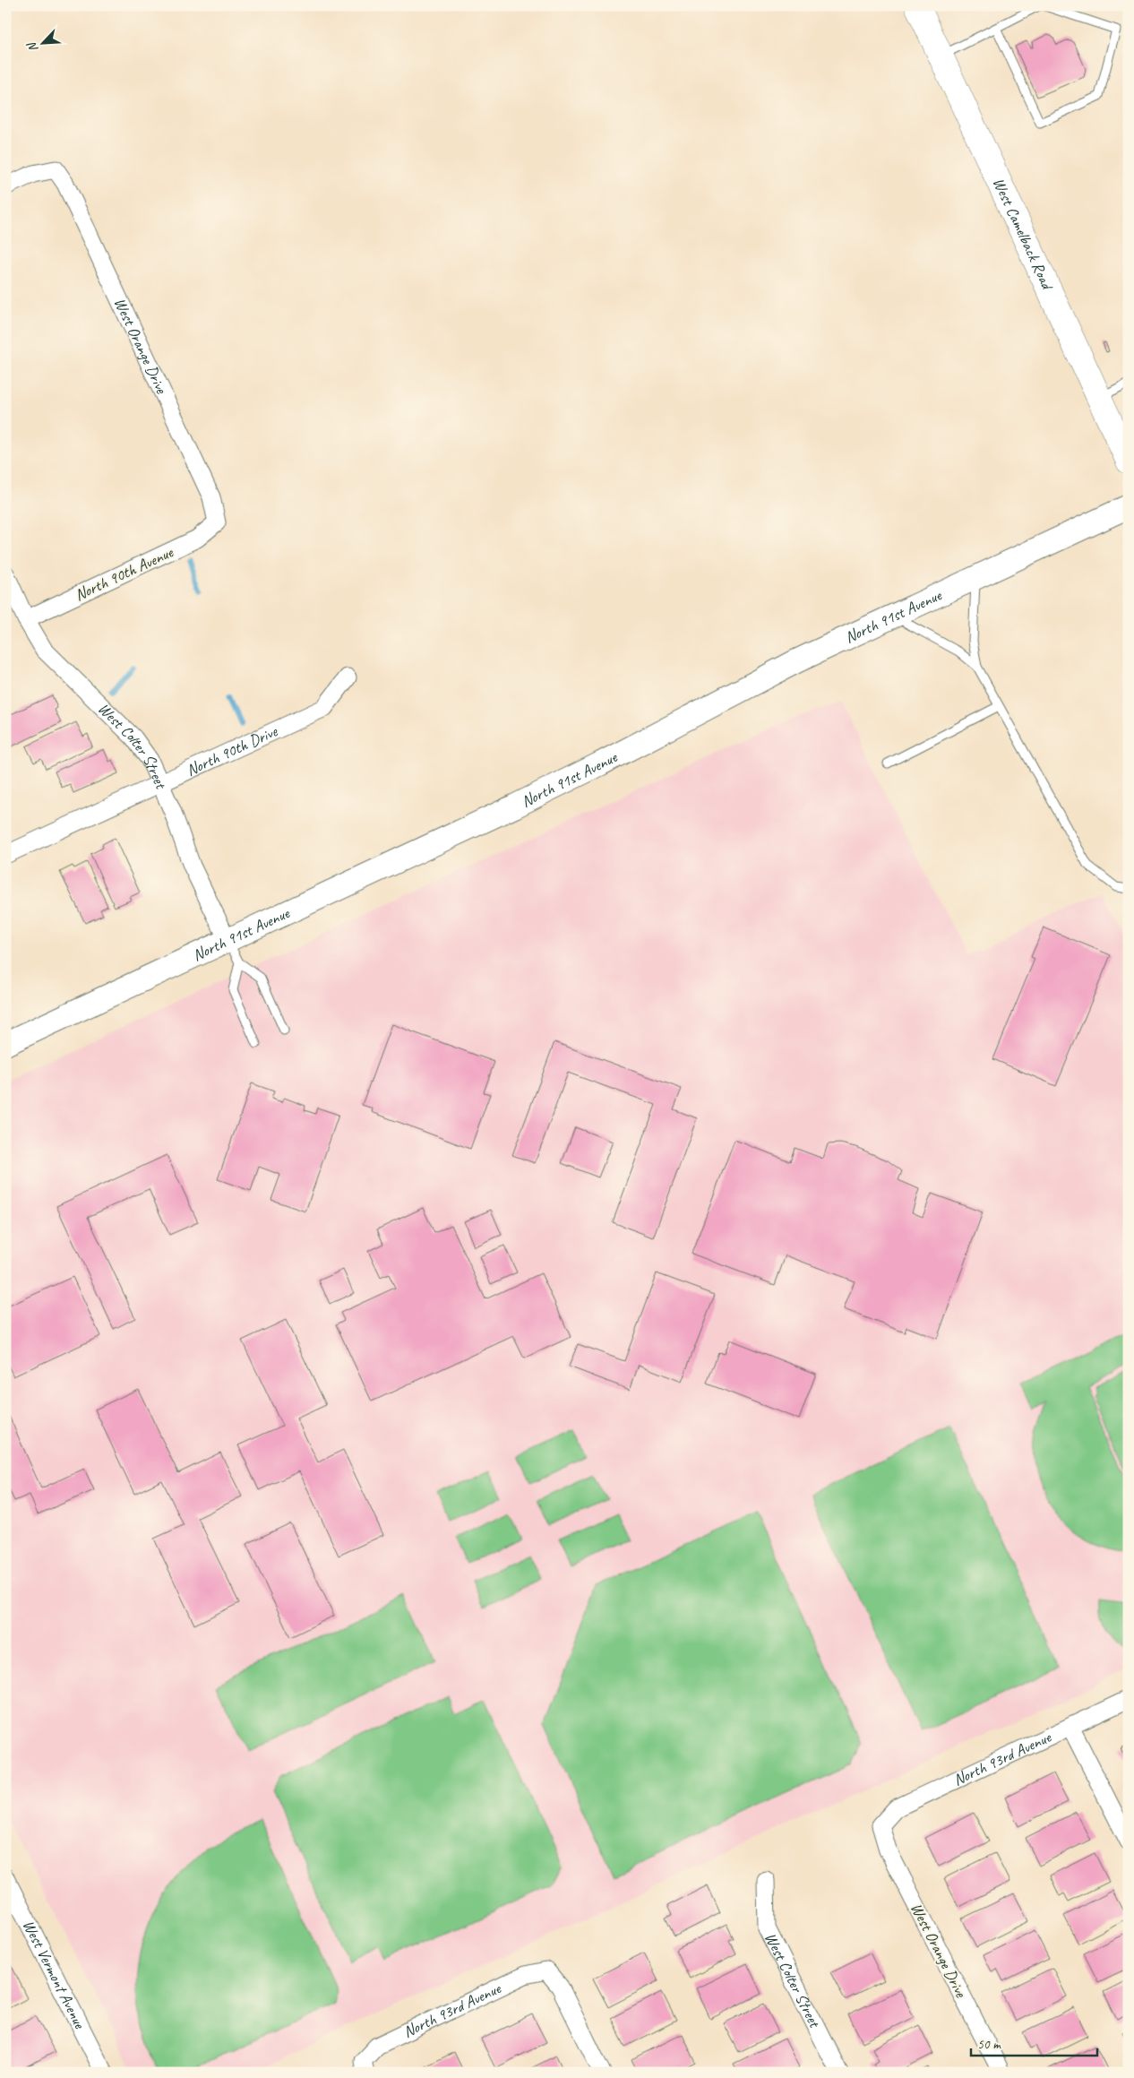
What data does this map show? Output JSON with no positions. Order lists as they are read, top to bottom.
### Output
{
  "streets": {
    "main road": ["West Camelback Road", "North 91st Avenue"],
    "street": [
      "West Orange Drive",
      "North 90th Avenue",
      "West Colter Street",
      "North 90th Drive",
      "North 93rd Avenue",
      "West Vermont Avenue"
    ]
  },
  "crossings": [
    ["West Orange Drive", "North 90th Avenue"],
    ["West Orange Drive", "North 93rd Avenue"],
    ["North 90th Avenue", "West Colter Street"],
    ["North 91st Avenue", "West Colter Street"],
    ["West Colter Street", "North 90th Drive"]
  ],
  "scale_bar": "50 m",
  "north": "bottom left"
}
